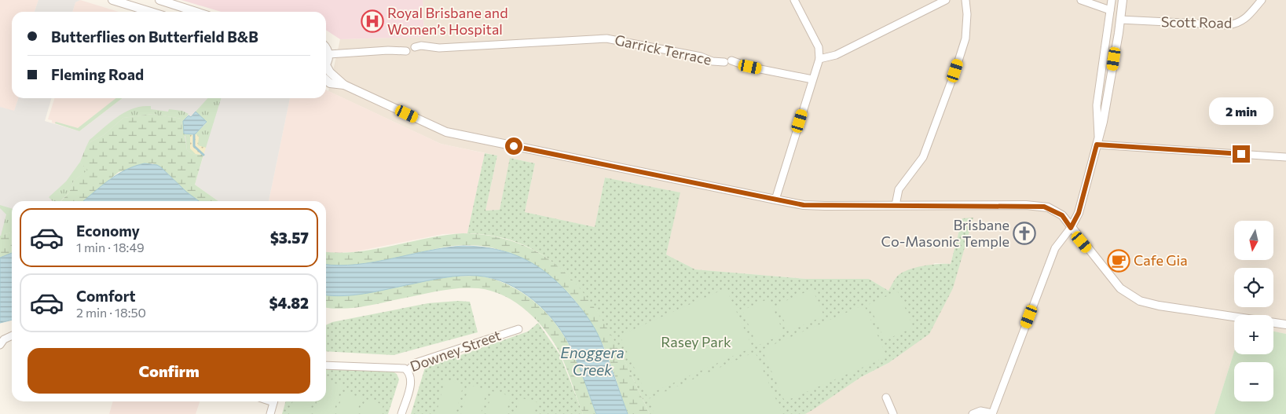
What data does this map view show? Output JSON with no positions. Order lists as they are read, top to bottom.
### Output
{
  "streets": {
    "street": ["Scott Road", "Garrick Terrace", "Downey Street"]
  },
  "water": ["Enoggera Creek"],
  "parks": ["Rasey Park"],
  "places": {
    "hospital": ["Royal Brisbane and Women’s Hospital"],
    "church": ["Brisbane Co-Masonic Temple"],
    "cafe": ["Cafe Gia"]
  },
  "north": "bottom",
  "page": {
    "banner": ["Butterflies on Butterfield B&B", "Fleming Road"],
    "bubble": "2 min",
    "list": [
      {
        "name": "Economy",
        "note": "1 min · 18:49",
        "value": "$3.57"
      },
      {
        "name": "Comfort",
        "note": "2 min · 18:50",
        "value": "$4.82"
      }
    ],
    "map_buttons": ["+", "−"],
    "buttons": "Confirm"
  }
}
